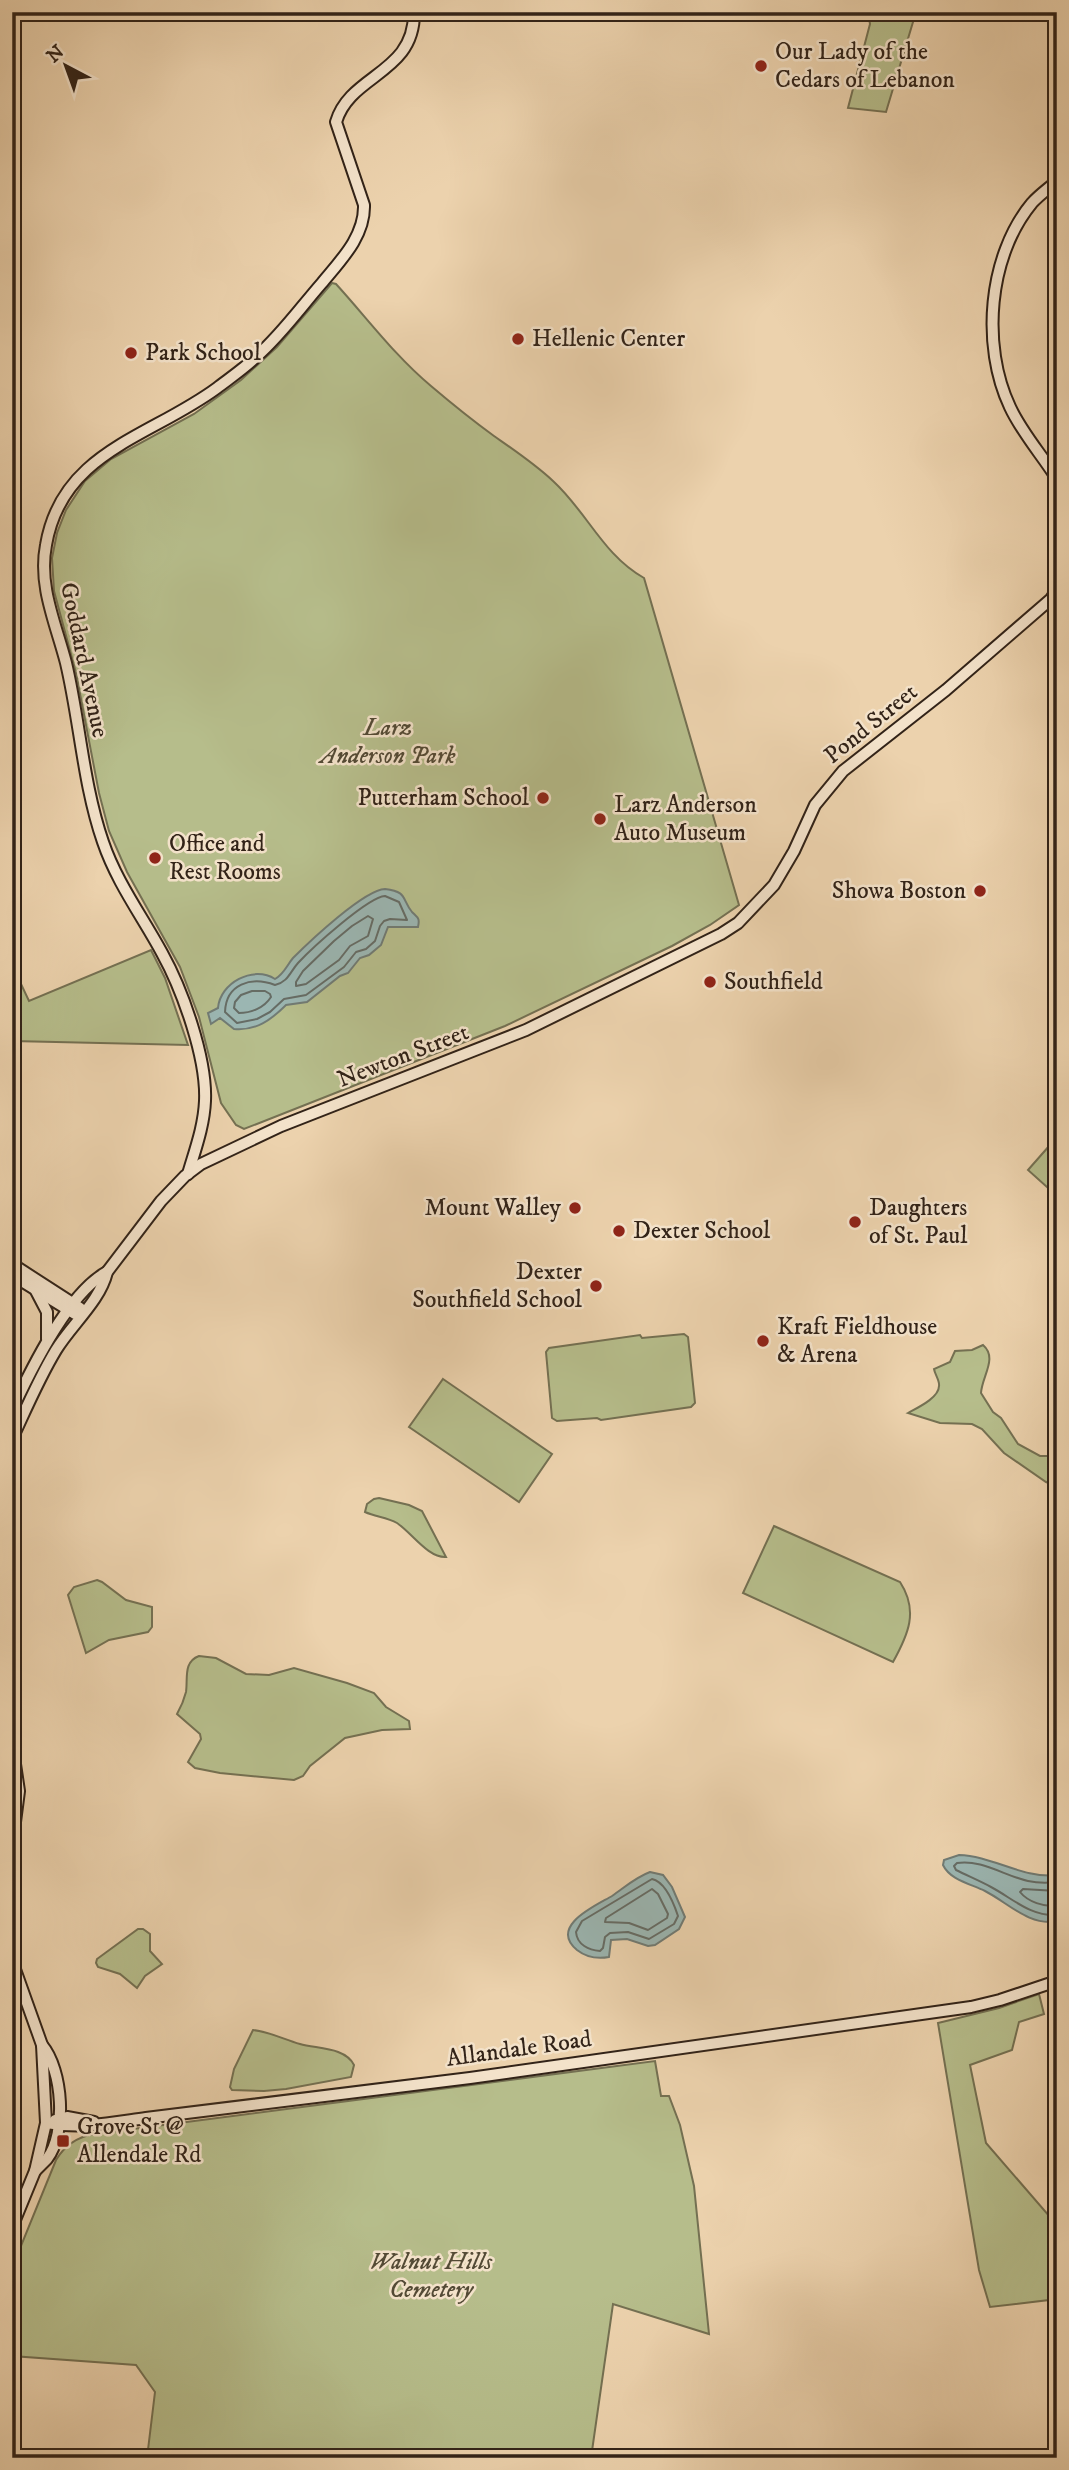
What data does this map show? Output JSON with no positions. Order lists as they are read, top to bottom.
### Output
{
  "streets": {
    "main road": [
      "Goddard Avenue",
      "Pond Street",
      "Newton Street",
      "Allandale Road"
    ]
  },
  "crossings": [
    ["Goddard Avenue", "Newton Street"],
    ["Pond Street", "Newton Street"]
  ],
  "parks": ["Larz Anderson Park", "Walnut Hills Cemetery"],
  "places": {
    "other": [
      "Our Lady of the Cedars of Lebanon",
      "Hellenic Center",
      "Park School",
      "Putterham School",
      "Larz Anderson Auto Museum",
      "Office and Rest Rooms",
      "Showa Boston",
      "Southfield",
      "Mount Walley",
      "Daughters of St. Paul",
      "Dexter School",
      "Dexter Southfield School",
      "Kraft Fieldhouse & Arena"
    ],
    "transit": ["Grove St @ Allendale Rd"]
  },
  "north": "top left"
}
